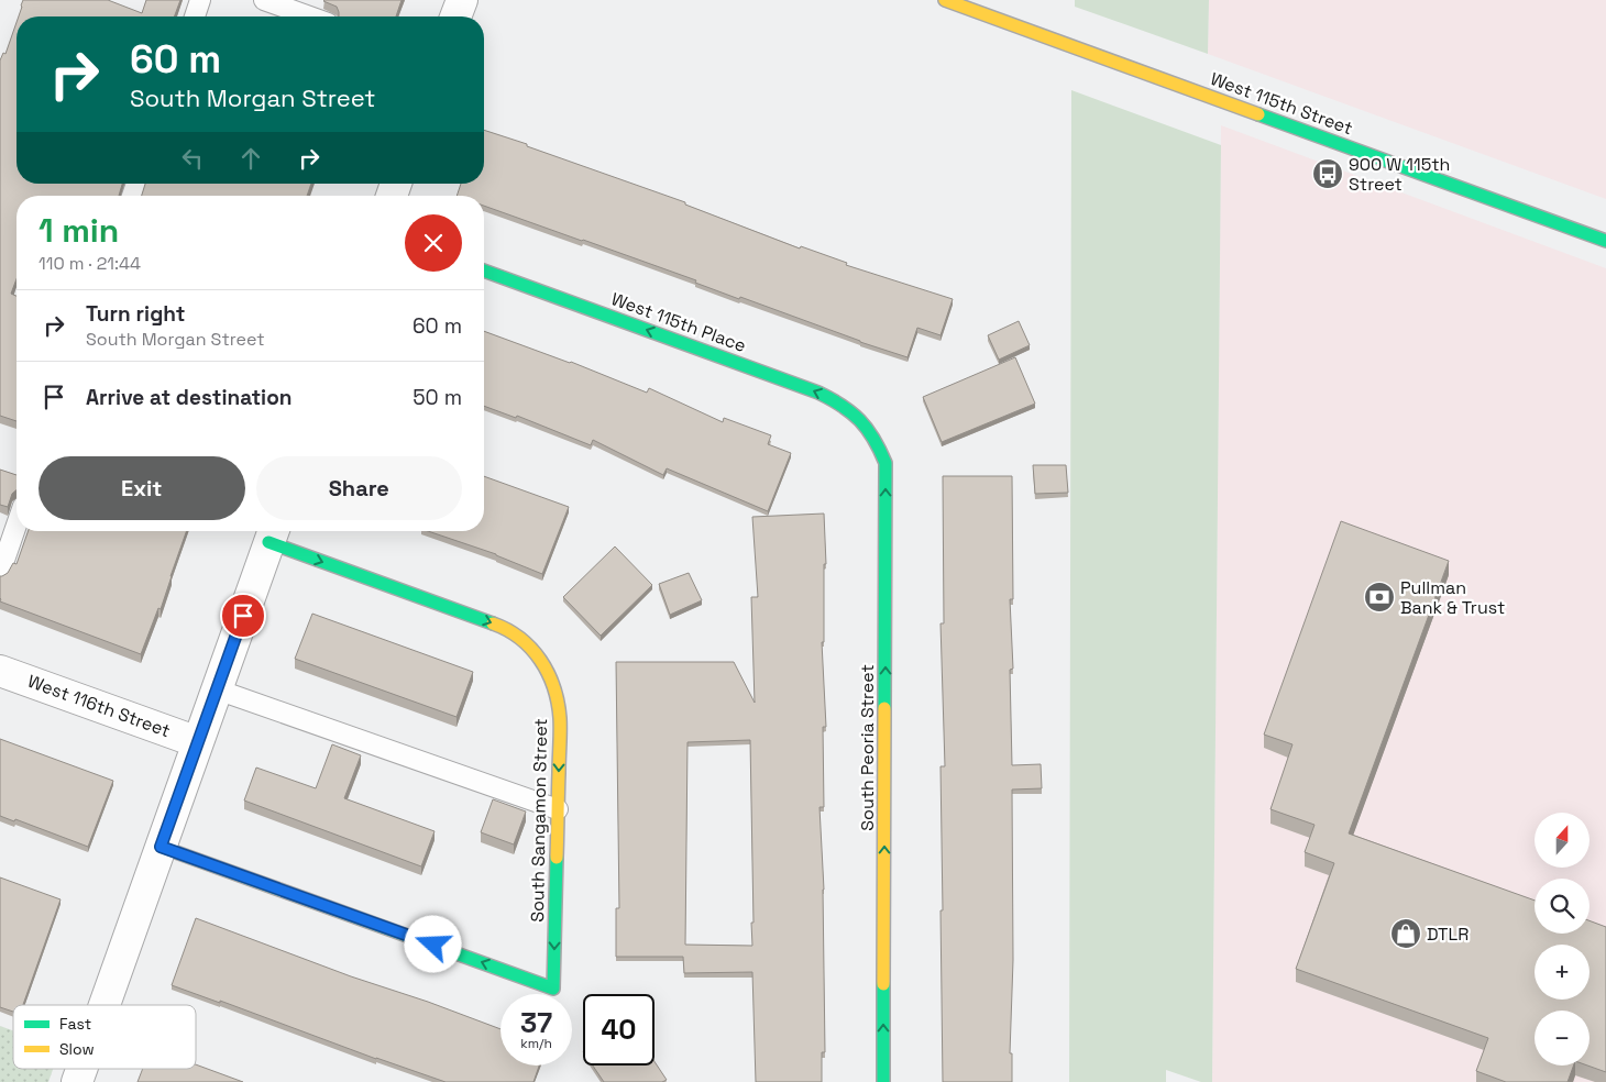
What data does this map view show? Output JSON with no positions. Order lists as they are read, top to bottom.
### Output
{
  "streets": {
    "street": [
      "West 115th Street",
      "West 115th Place",
      "West 116th Street",
      "South Peoria Street",
      "South Sangamon Street"
    ]
  },
  "crossings": [
    ["West 115th Place", "South Peoria Street"]
  ],
  "one_way": ["West 115th Place", "South Peoria Street"],
  "places": {
    "bus stop": ["900 W 115th Street"],
    "bank": ["Pullman Bank & Trust"],
    "shop": ["DTLR"]
  },
  "legend": ["Fast", "Slow"],
  "north": "top",
  "page": {
    "turn": ["60 m", "South Morgan Street"],
    "heading": ["1 min", "110 m · 21:44"],
    "list": [
      {
        "name": "Turn right",
        "note": "South Morgan Street",
        "value": "60 m"
      },
      {
        "name": "Arrive at destination",
        "value": "50 m"
      }
    ],
    "buttons": ["Exit", "Share"],
    "map_buttons": ["+", "−"],
    "speed": "37 km/h",
    "limit": "40"
  }
}
